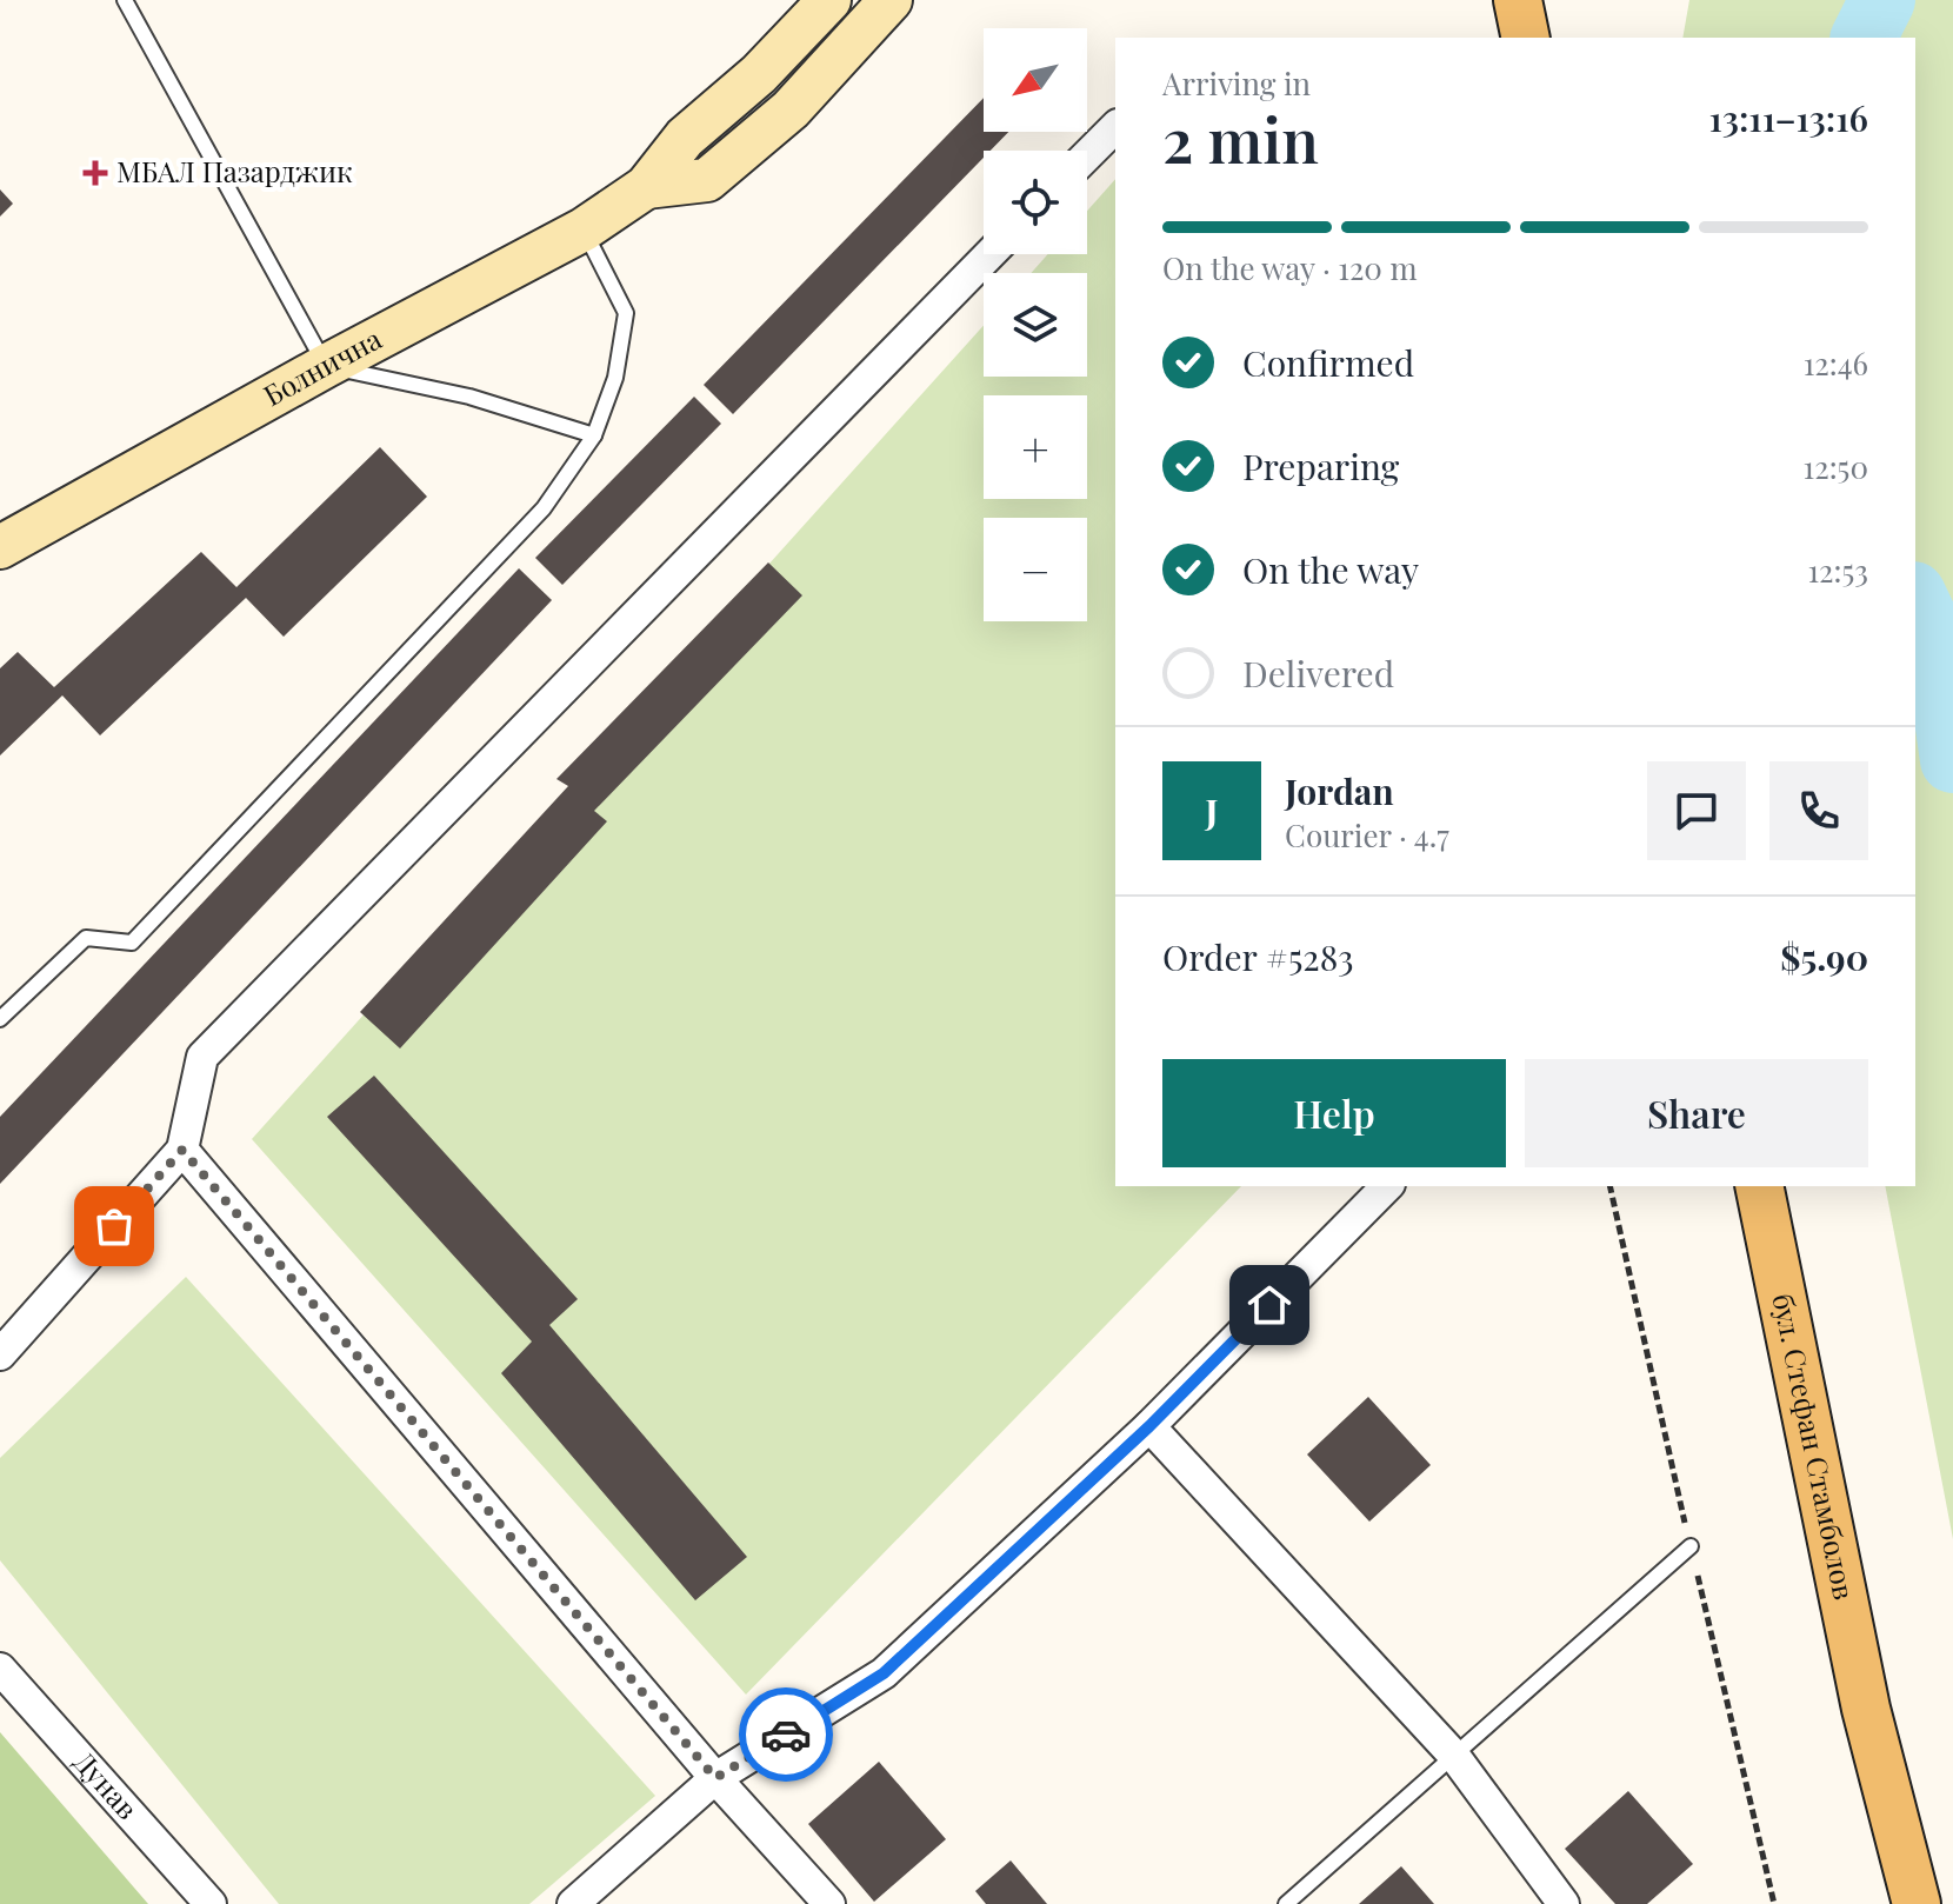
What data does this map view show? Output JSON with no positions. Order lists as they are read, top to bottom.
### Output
{
  "streets": {
    "main road": ["бул. Стефан Стамболов"],
    "street": ["Болнична", "Дунав"]
  },
  "places": {
    "health": ["МБАЛ Пазарджик"]
  },
  "north": "bottom left",
  "page": {
    "map_buttons": ["+", "−"],
    "heading": ["2 min", "Arriving in", "13:11–13:16"],
    "panel": [
      "Jordan",
      "Courier · 4.7",
      "Order #5283",
      "$5.90"
    ],
    "bar": "On the way · 120 m",
    "list": [
      ["Confirmed", "12:46"],
      ["Preparing", "12:50"],
      ["On the way", "12:53"],
      "Delivered"
    ],
    "round": "J",
    "buttons": ["Help", "Share"]
  }
}
